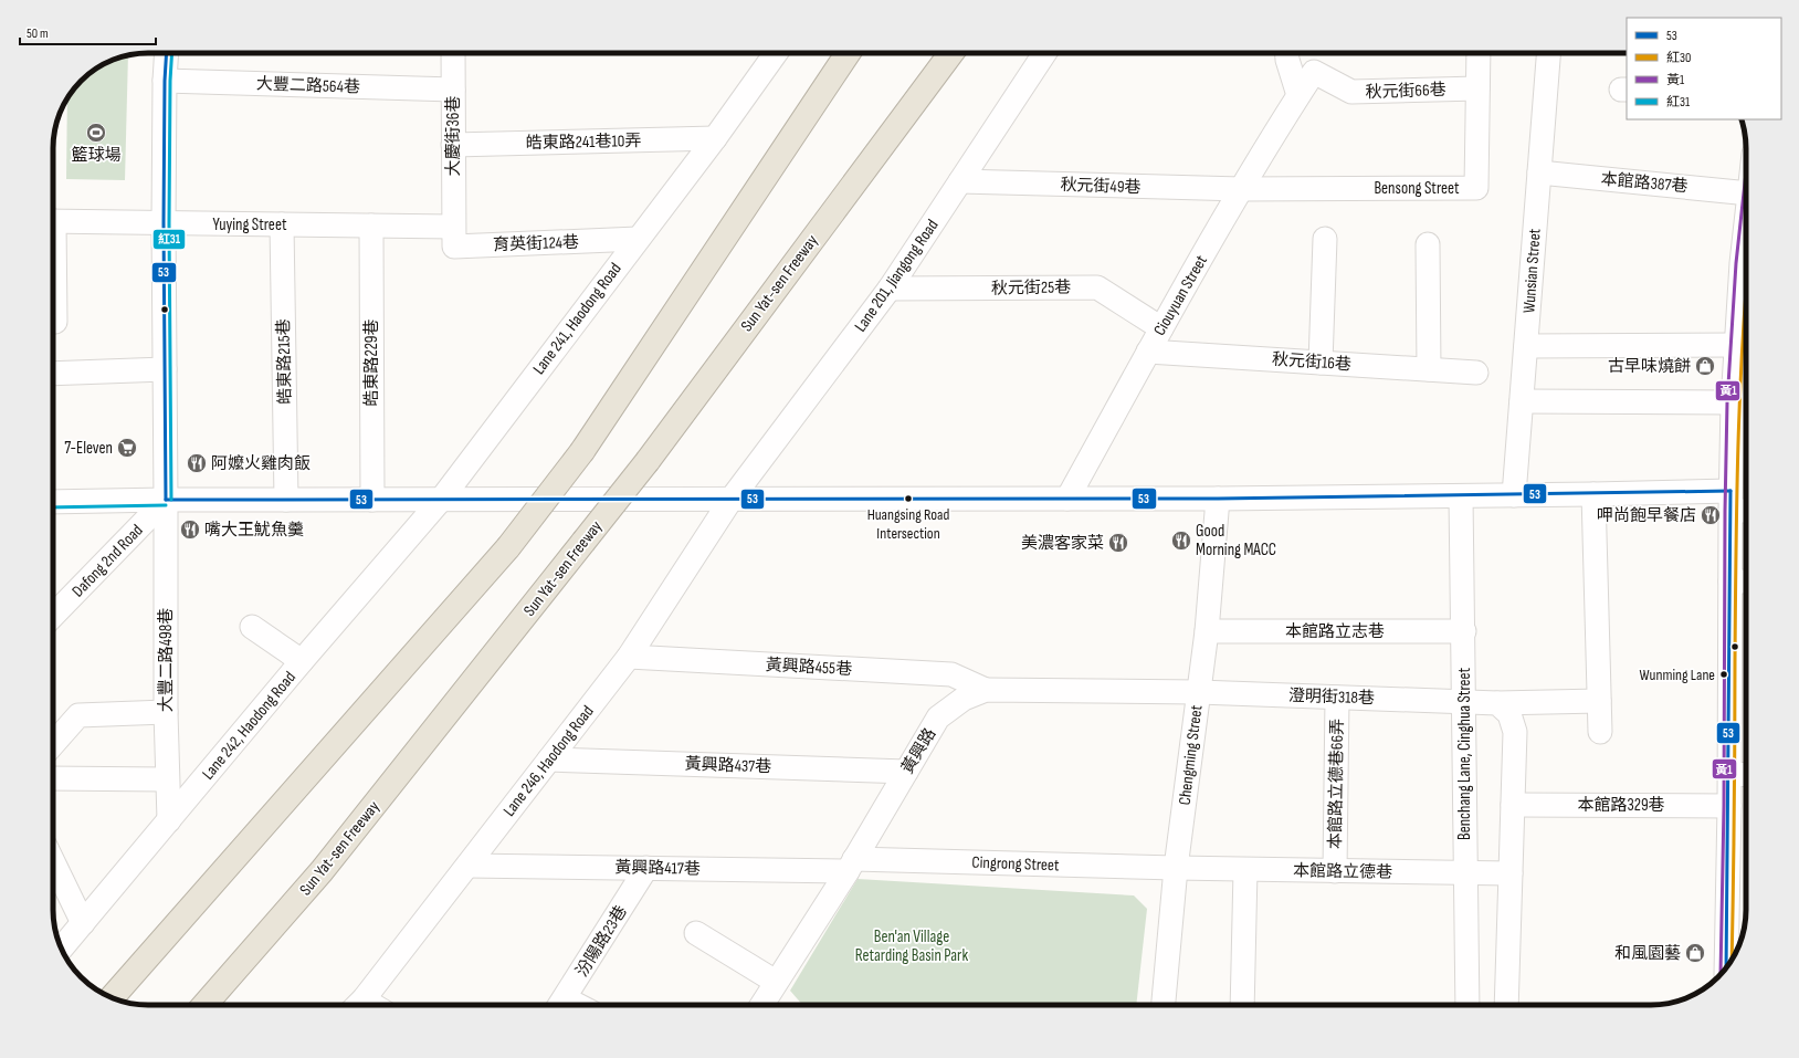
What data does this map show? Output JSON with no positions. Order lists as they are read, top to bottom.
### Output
{
  "streets": {
    "highway": ["Sun Yat-sen Freeway"],
    "street": [
      "大豐二路564巷",
      "秋元街66巷",
      "大慶街36巷",
      "皓東路241巷10弄",
      "本館路387巷",
      "秋元街49巷",
      "Bensong Street",
      "Yuying Street",
      "育英街124巷",
      "Wunsian Street",
      "Lane 201, Jiangong Road",
      "秋元街25巷",
      "Ciouyuan Street",
      "Lane 241, Haodong Road",
      "皓東路215巷",
      "秋元街16巷",
      "皓東路229巷",
      "Dafong 2nd Road",
      "本館路立志巷",
      "大豐二路498巷",
      "黃興路455巷",
      "澄明街318巷",
      "Lane 242, Haodong Road",
      "黃興路",
      "Benchang Lane, Cinghua Street",
      "Chengming Street",
      "Lane 246, Haodong Road",
      "黃興路437巷",
      "本館路立德巷66弄",
      "本館路329巷",
      "Cingrong Street",
      "黃興路417巷",
      "本館路立德巷",
      "汾陽路23巷"
    ]
  },
  "crossings": [
    ["大豐二路564巷", "大慶街36巷"],
    ["秋元街66巷", "Bensong Street"],
    ["秋元街66巷", "Ciouyuan Street"],
    ["大慶街36巷", "皓東路241巷10弄"],
    ["大慶街36巷", "Yuying Street"],
    ["大慶街36巷", "育英街124巷"],
    ["皓東路241巷10弄", "Lane 241, Haodong Road"],
    ["本館路387巷", "Wunsian Street"],
    ["秋元街49巷", "Bensong Street"],
    ["秋元街49巷", "Lane 201, Jiangong Road"],
    ["秋元街49巷", "Ciouyuan Street"],
    ["Bensong Street", "Ciouyuan Street"],
    ["Yuying Street", "育英街124巷"],
    ["Yuying Street", "皓東路215巷"],
    ["Yuying Street", "皓東路229巷"],
    ["育英街124巷", "Lane 241, Haodong Road"],
    ["Lane 201, Jiangong Road", "秋元街25巷"],
    ["Lane 201, Jiangong Road", "Lane 246, Haodong Road"],
    ["秋元街25巷", "Ciouyuan Street"],
    ["Ciouyuan Street", "秋元街16巷"],
    ["Lane 241, Haodong Road", "Lane 242, Haodong Road"],
    ["Dafong 2nd Road", "大豐二路498巷"],
    ["本館路立志巷", "Benchang Lane, Cinghua Street"],
    ["本館路立志巷", "Chengming Street"],
    ["大豐二路498巷", "Lane 242, Haodong Road"],
    ["黃興路455巷", "黃興路"],
    ["黃興路455巷", "Lane 246, Haodong Road"],
    ["澄明街318巷", "黃興路"],
    ["澄明街318巷", "Benchang Lane, Cinghua Street"],
    ["澄明街318巷", "Chengming Street"],
    ["澄明街318巷", "本館路立德巷66弄"],
    ["黃興路", "Chengming Street"],
    ["黃興路", "黃興路437巷"],
    ["黃興路", "Cingrong Street"],
    ["黃興路", "黃興路417巷"],
    ["Benchang Lane, Cinghua Street", "本館路立德巷"],
    ["Chengming Street", "Cingrong Street"],
    ["Chengming Street", "本館路立德巷"],
    ["Lane 246, Haodong Road", "黃興路437巷"],
    ["Lane 246, Haodong Road", "黃興路417巷"],
    ["本館路立德巷66弄", "本館路立德巷"],
    ["Cingrong Street", "黃興路417巷"],
    ["Cingrong Street", "本館路立德巷"],
    ["黃興路417巷", "汾陽路23巷"]
  ],
  "parks": ["Ben'an Village Retarding Basin Park"],
  "places": {
    "sports": ["籃球場"],
    "shop": ["古早味燒餅", "和風園藝"],
    "supermarket": ["7-Eleven"],
    "restaurant": [
      "阿嬤火雞肉飯",
      "呷尚飽早餐店",
      "嘴大王魷魚羹",
      "Good Morning MACC",
      "美濃客家菜"
    ],
    "other": ["Huangsing Road Intersection", "Wunming Lane"]
  },
  "lines": [
    "transit line 53",
    "transit line 紅31",
    "transit line 黃1",
    "transit line 紅30"
  ],
  "legend": [
    "53",
    "紅30",
    "黃1",
    "紅31"
  ],
  "scale_bar": "50 m"
}
